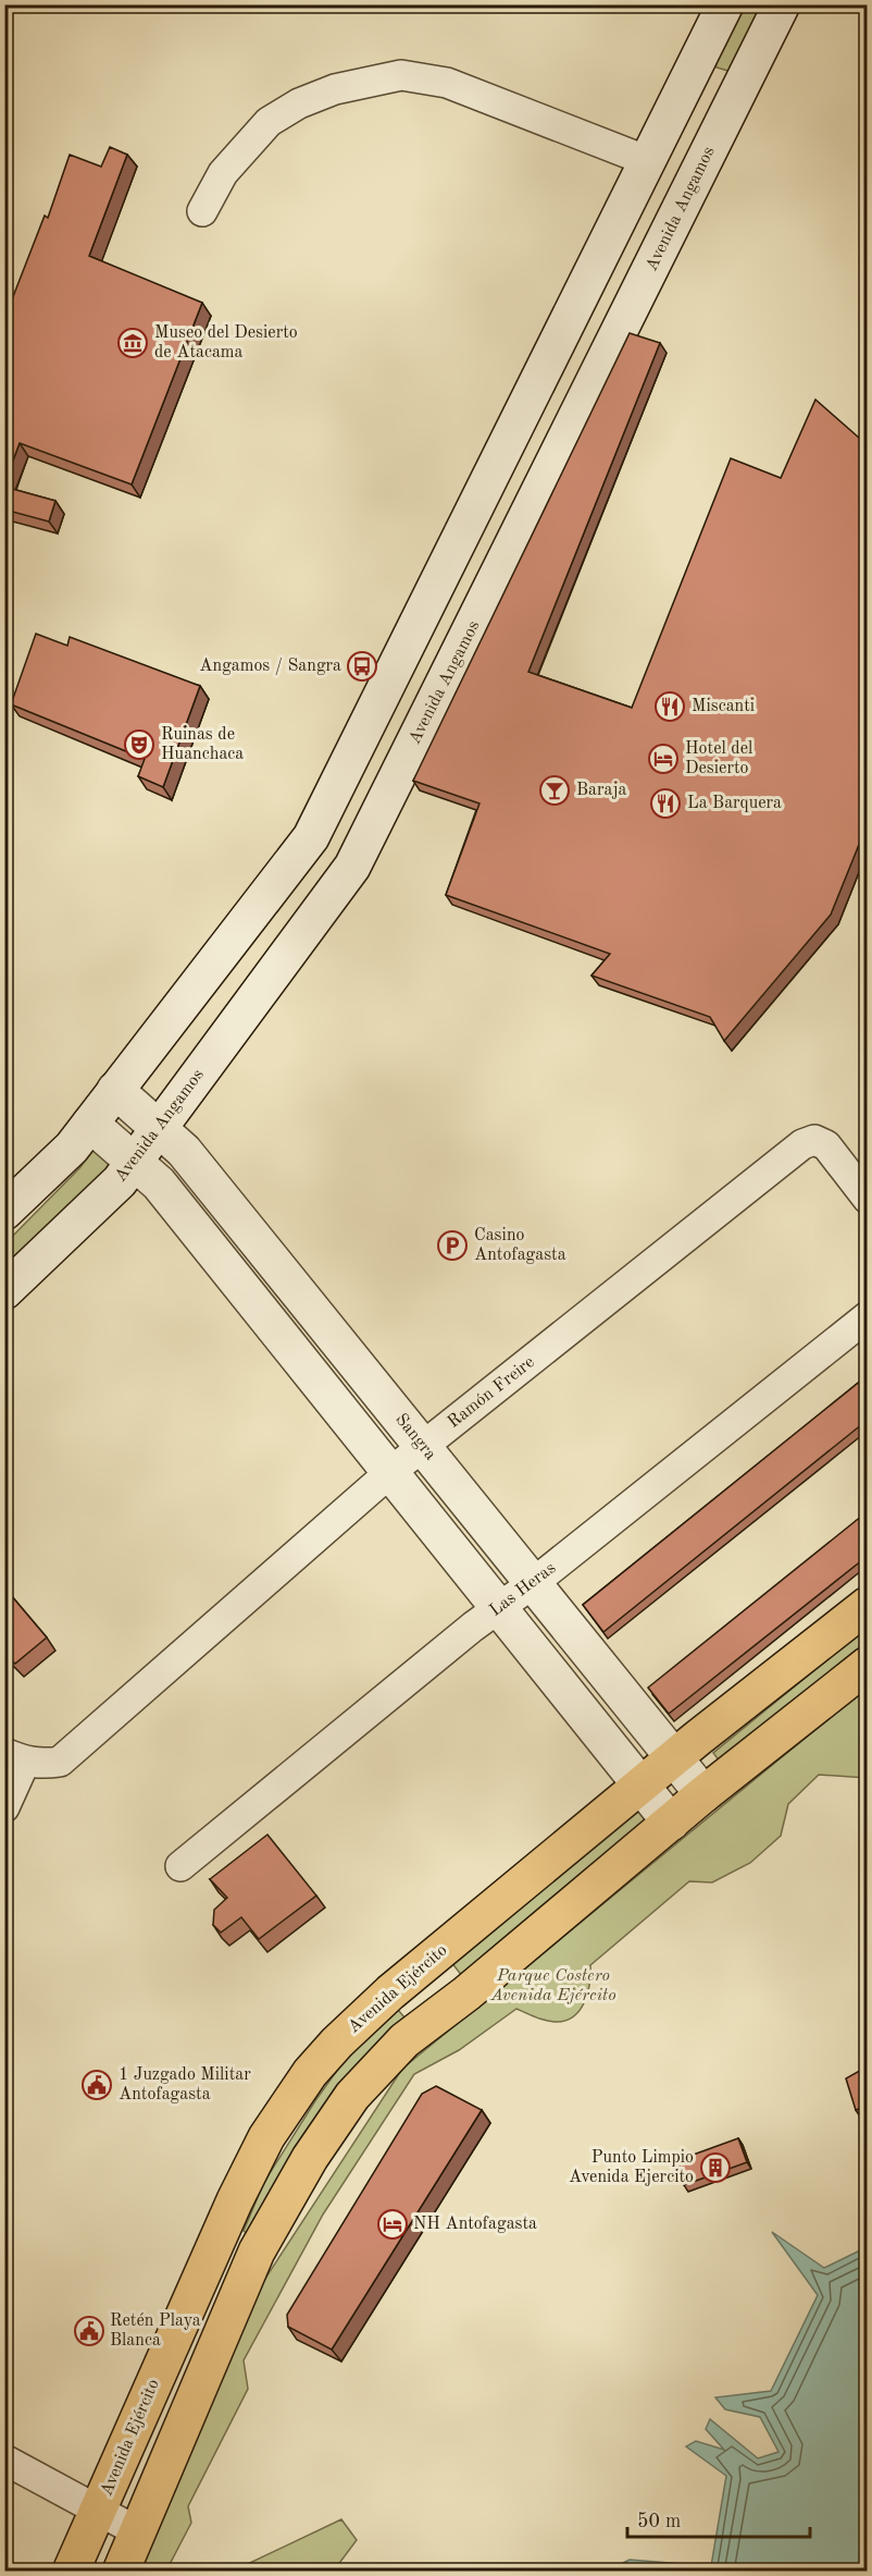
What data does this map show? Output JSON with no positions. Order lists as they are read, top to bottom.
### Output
{
  "streets": {
    "highway": ["Avenida Ejército"],
    "main road": ["Avenida Angamos", "Sangra"],
    "street": ["Ramón Freire", "Las Heras"]
  },
  "crossings": [
    ["Avenida Angamos", "Sangra"],
    ["Ramón Freire", "Sangra"],
    ["Sangra", "Las Heras"],
    ["Sangra", "Avenida Ejército"]
  ],
  "parks": ["Parque Costero Avenida Ejército"],
  "places": {
    "museum": ["Museo del Desierto de Atacama"],
    "bus stop": ["Angamos / Sangra"],
    "restaurant": ["Miscanti", "La Barquera"],
    "theatre": ["Ruinas de Huanchaca"],
    "hotel": ["Hotel del Desierto", "NH Antofagasta"],
    "bar": ["Baraja"],
    "parking": ["Casino Antofagasta"],
    "public building": ["1 Juzgado Militar Antofagasta", "Retén Playa Blanca"],
    "building": ["Punto Limpio Avenida Ejercito"]
  },
  "scale_bar": "50 m"
}
